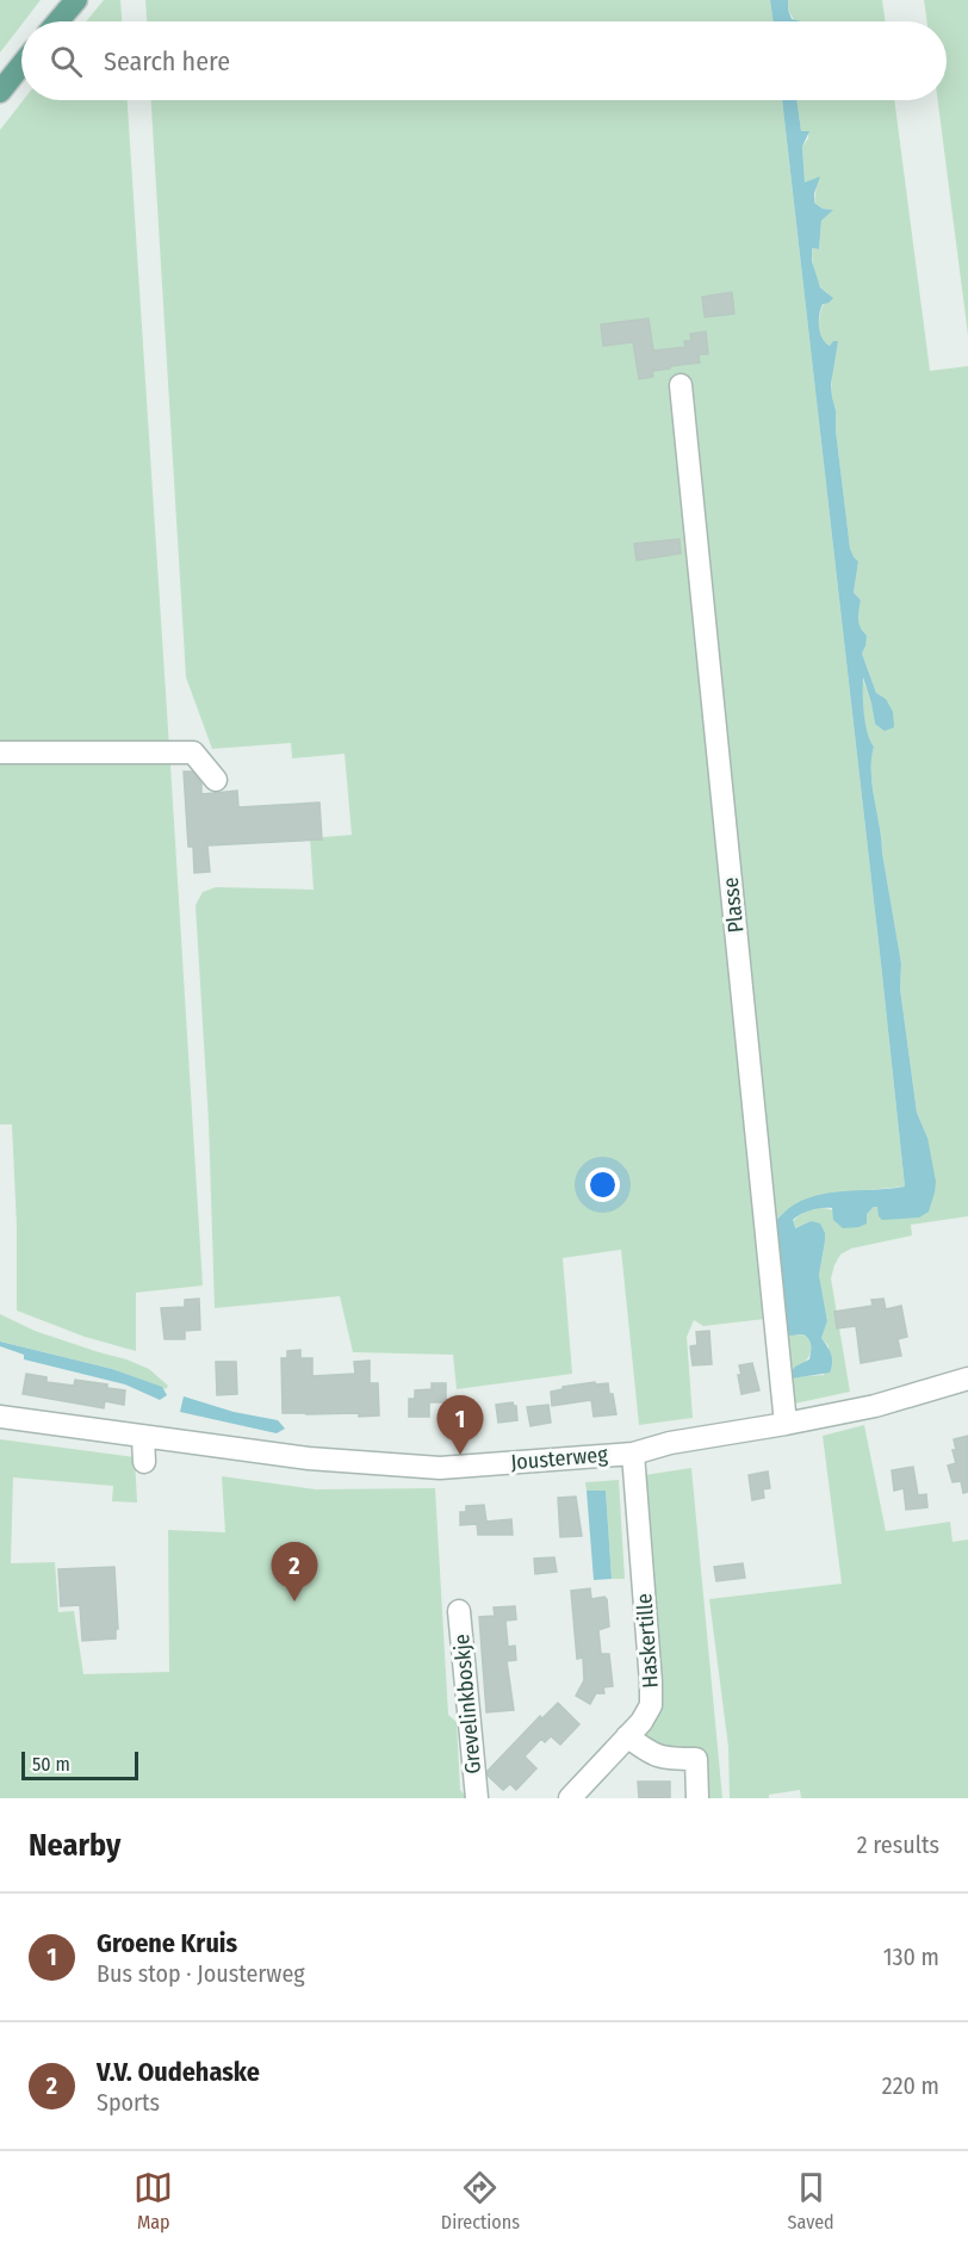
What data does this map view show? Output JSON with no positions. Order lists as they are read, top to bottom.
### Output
{
  "streets": {
    "street": [
      "Plasse",
      "Jousterweg",
      "Haskertille",
      "Grevelinkboskje"
    ]
  },
  "crossings": [
    ["Plasse", "Jousterweg"],
    ["Jousterweg", "Haskertille"]
  ],
  "scale_bar": "50 m",
  "page": {
    "search": "Search here",
    "pins": ["1", "2"],
    "scale": "50 m",
    "heading": ["Nearby", "2 results"],
    "list": [
      {
        "mark": "1",
        "name": "Groene Kruis",
        "note": "Bus stop · Jousterweg",
        "value": "130 m"
      },
      {
        "mark": "2",
        "name": "V.V. Oudehaske",
        "note": "Sports",
        "value": "220 m"
      }
    ],
    "nav": ["Map", "Directions", "Saved"]
  }
}
